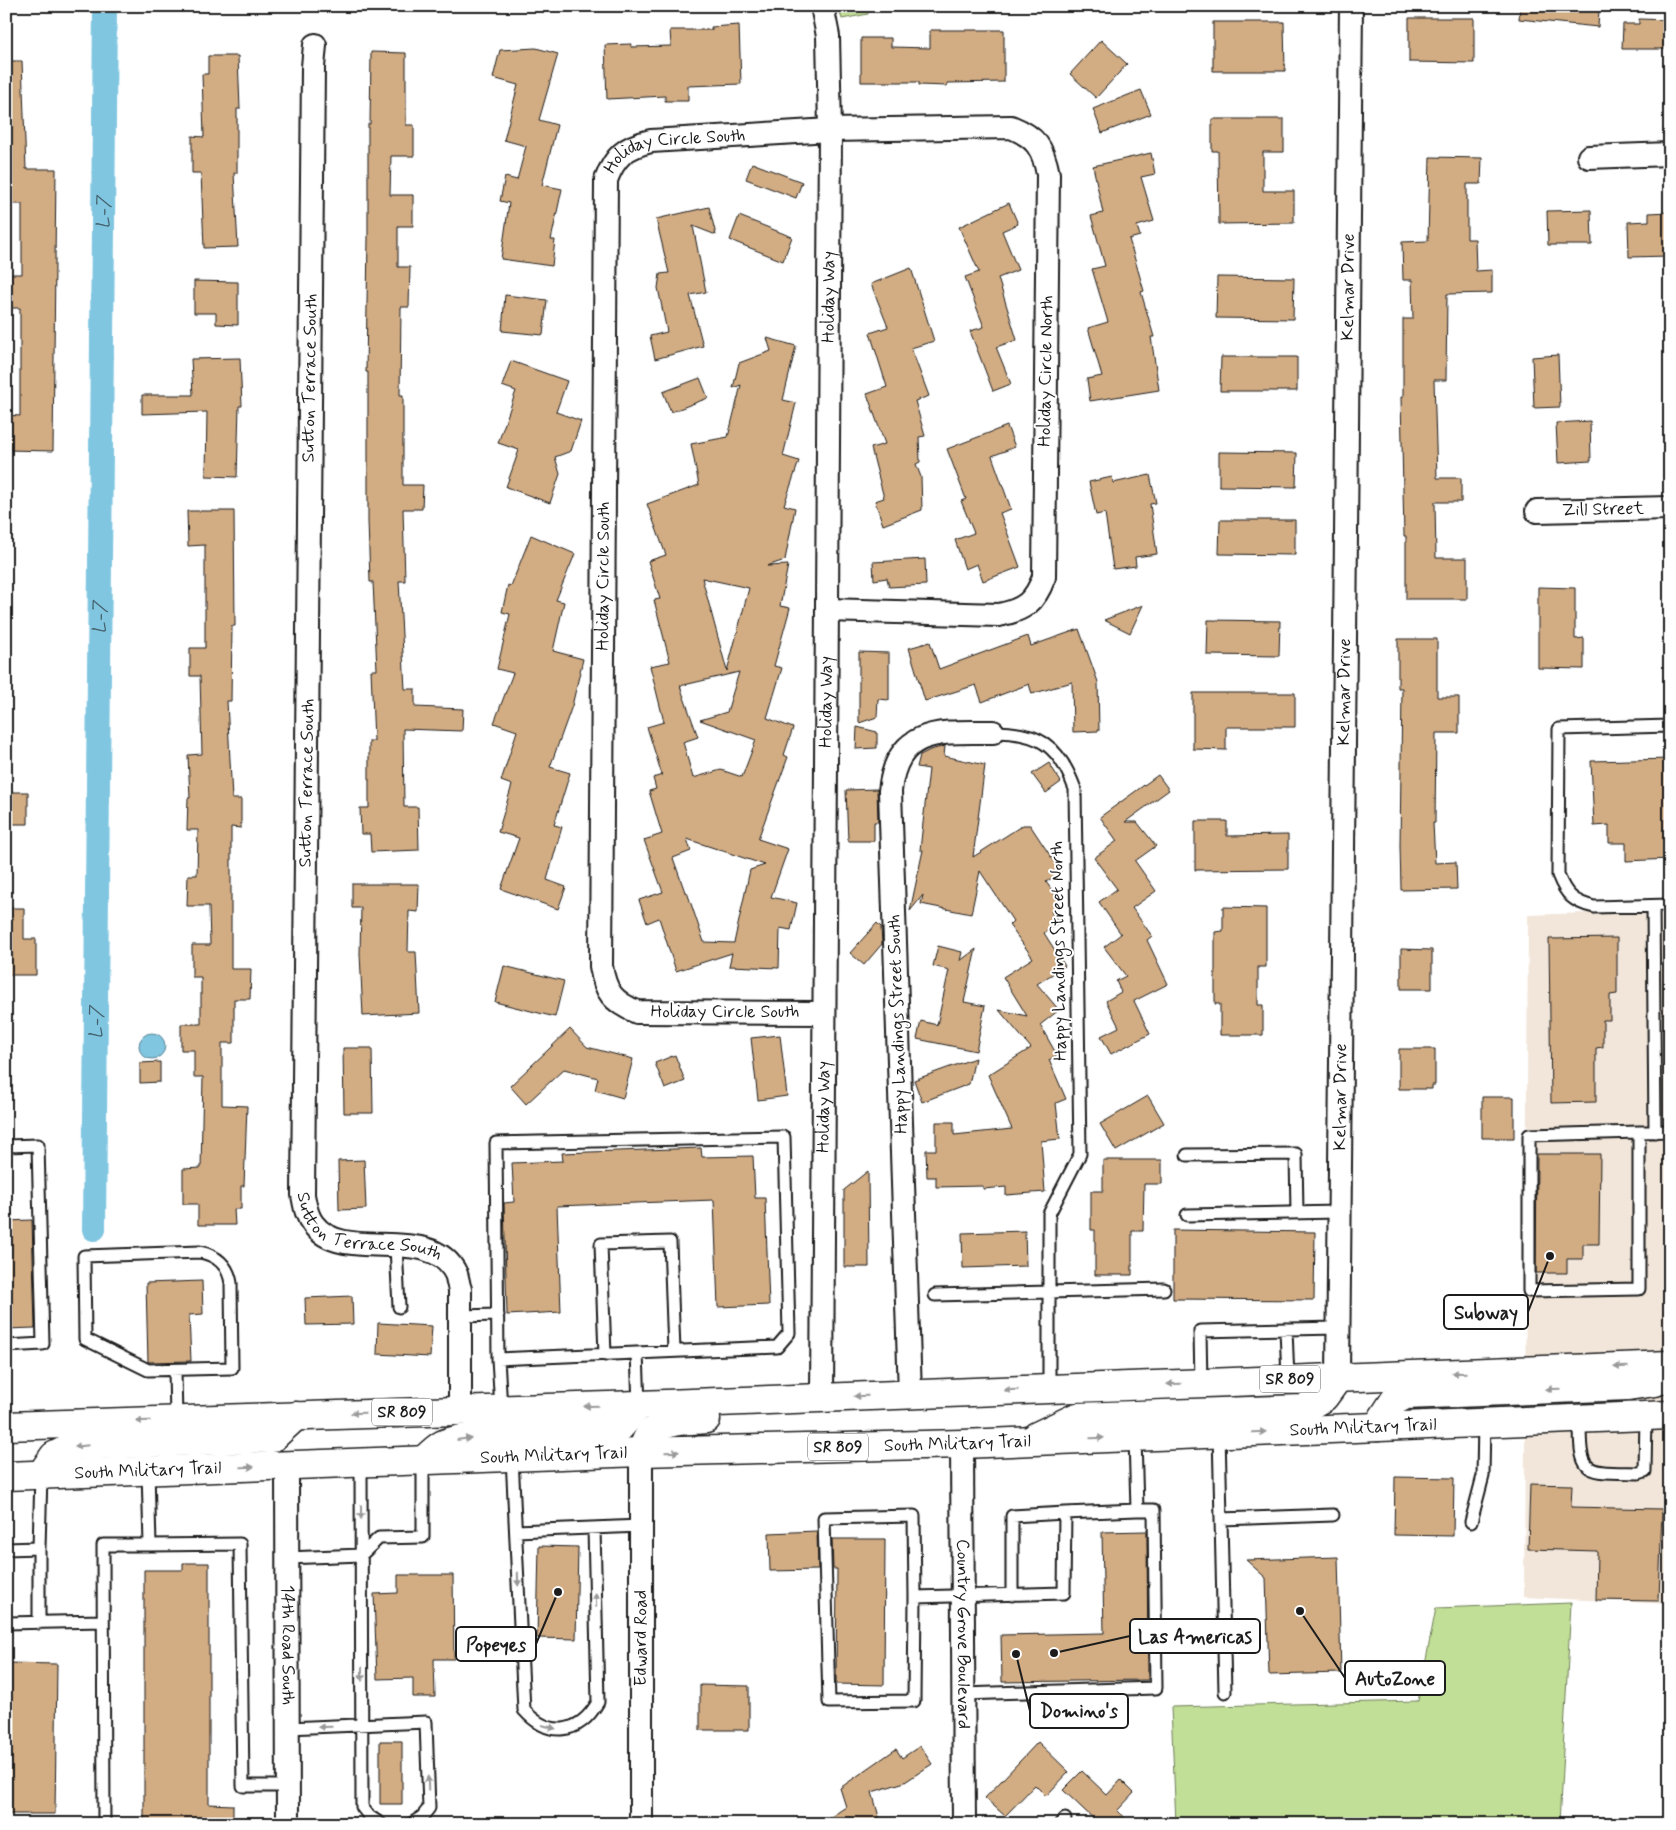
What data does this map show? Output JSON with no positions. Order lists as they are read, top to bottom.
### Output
{
  "streets": {
    "main road": ["SR 809", "South Military Trail"],
    "street": [
      "Holiday Circle South",
      "Kelmar Drive",
      "Holiday Way",
      "Holiday Circle North",
      "Sutton Terrace South",
      "Zill Street",
      "Happy Landings Street South",
      "Country Grove Boulevard",
      "Edward Road",
      "14th Road South"
    ],
    "lane": ["Happy Landings Street North"]
  },
  "crossings": [
    ["Holiday Circle South", "Holiday Way"],
    ["Holiday Circle South", "Holiday Circle North"],
    ["Kelmar Drive", "SR 809"],
    ["Holiday Way", "Holiday Circle North"],
    ["Holiday Way", "SR 809"],
    ["Sutton Terrace South", "SR 809"],
    ["Happy Landings Street North", "Happy Landings Street South"],
    ["Happy Landings Street South", "SR 809"],
    ["South Military Trail", "Country Grove Boulevard"],
    ["South Military Trail", "Edward Road"],
    ["South Military Trail", "14th Road South"]
  ],
  "water": ["L-7"],
  "places": [
    "Subway",
    "Popeyes",
    "AutoZone",
    "Las Americas",
    "Domino's"
  ]
}
